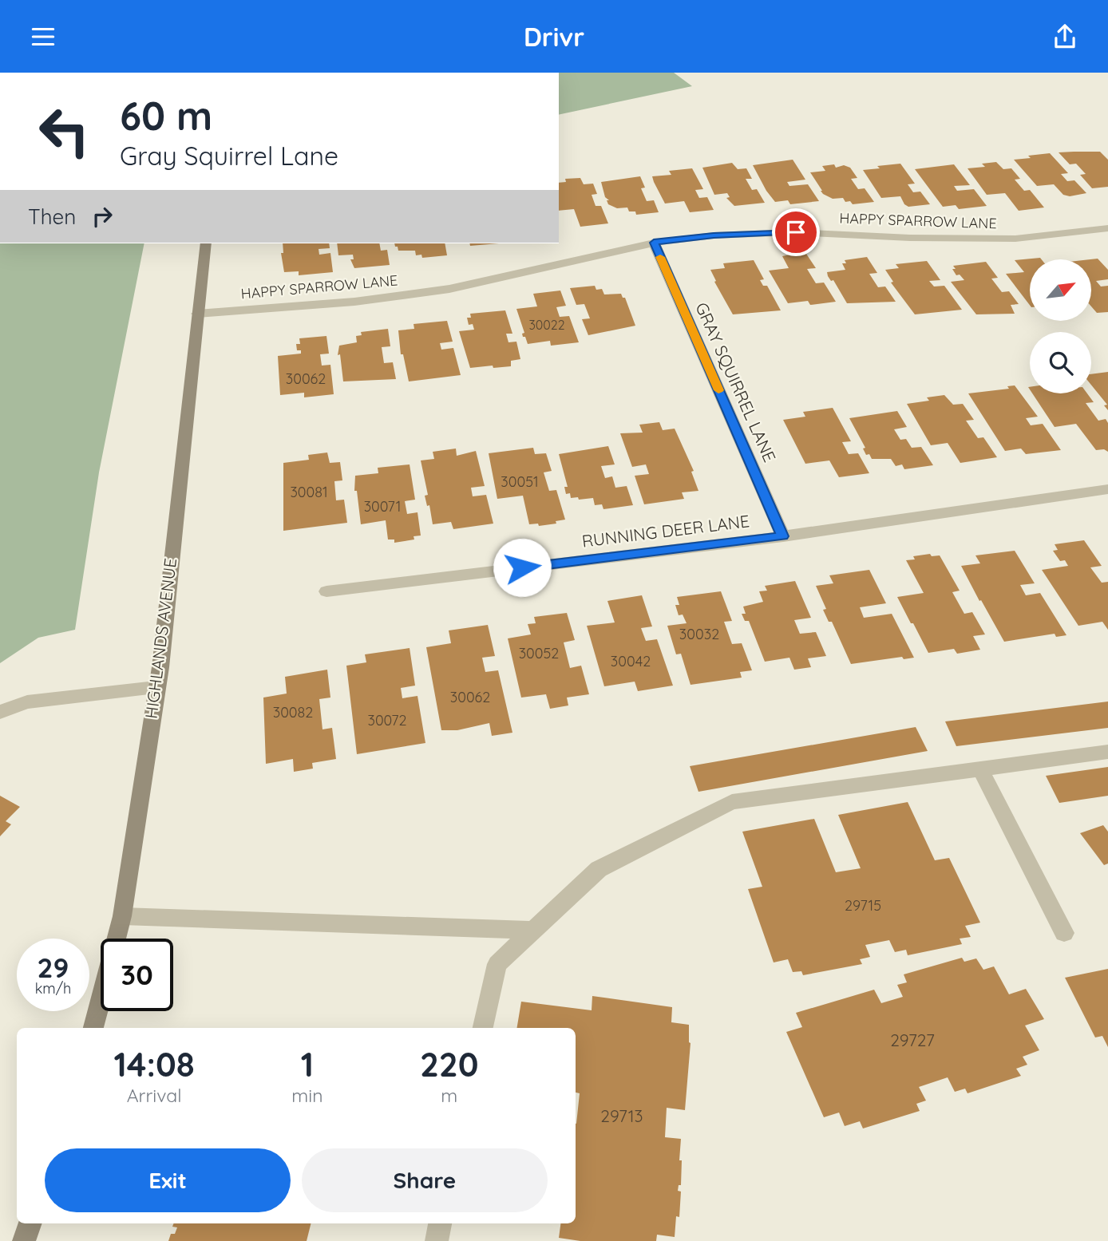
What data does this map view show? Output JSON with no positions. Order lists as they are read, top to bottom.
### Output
{
  "streets": {
    "main road": ["HIGHLANDS AVENUE"],
    "street": ["HAPPY SPARROW LANE", "GRAY SQUIRREL LANE", "RUNNING DEER LANE"]
  },
  "crossings": [
    ["HAPPY SPARROW LANE", "GRAY SQUIRREL LANE"],
    ["HAPPY SPARROW LANE", "HIGHLANDS AVENUE"],
    ["GRAY SQUIRREL LANE", "RUNNING DEER LANE"]
  ],
  "house_numbers": [
    "30022",
    "30062",
    "30051",
    "30081",
    "30071",
    "30032",
    "30052",
    "30042",
    "30062",
    "30082",
    "30072",
    "29715",
    "29727",
    "29713"
  ],
  "north": "top right",
  "page": {
    "header": "Drivr",
    "turn": ["60 m", "Gray Squirrel Lane"],
    "then": "Then",
    "speed": "29 km/h",
    "limit": "30",
    "eta": [
      "14:08",
      "Arrival",
      "1",
      "min",
      "220",
      "m"
    ],
    "buttons": ["Exit", "Share"]
  }
}
